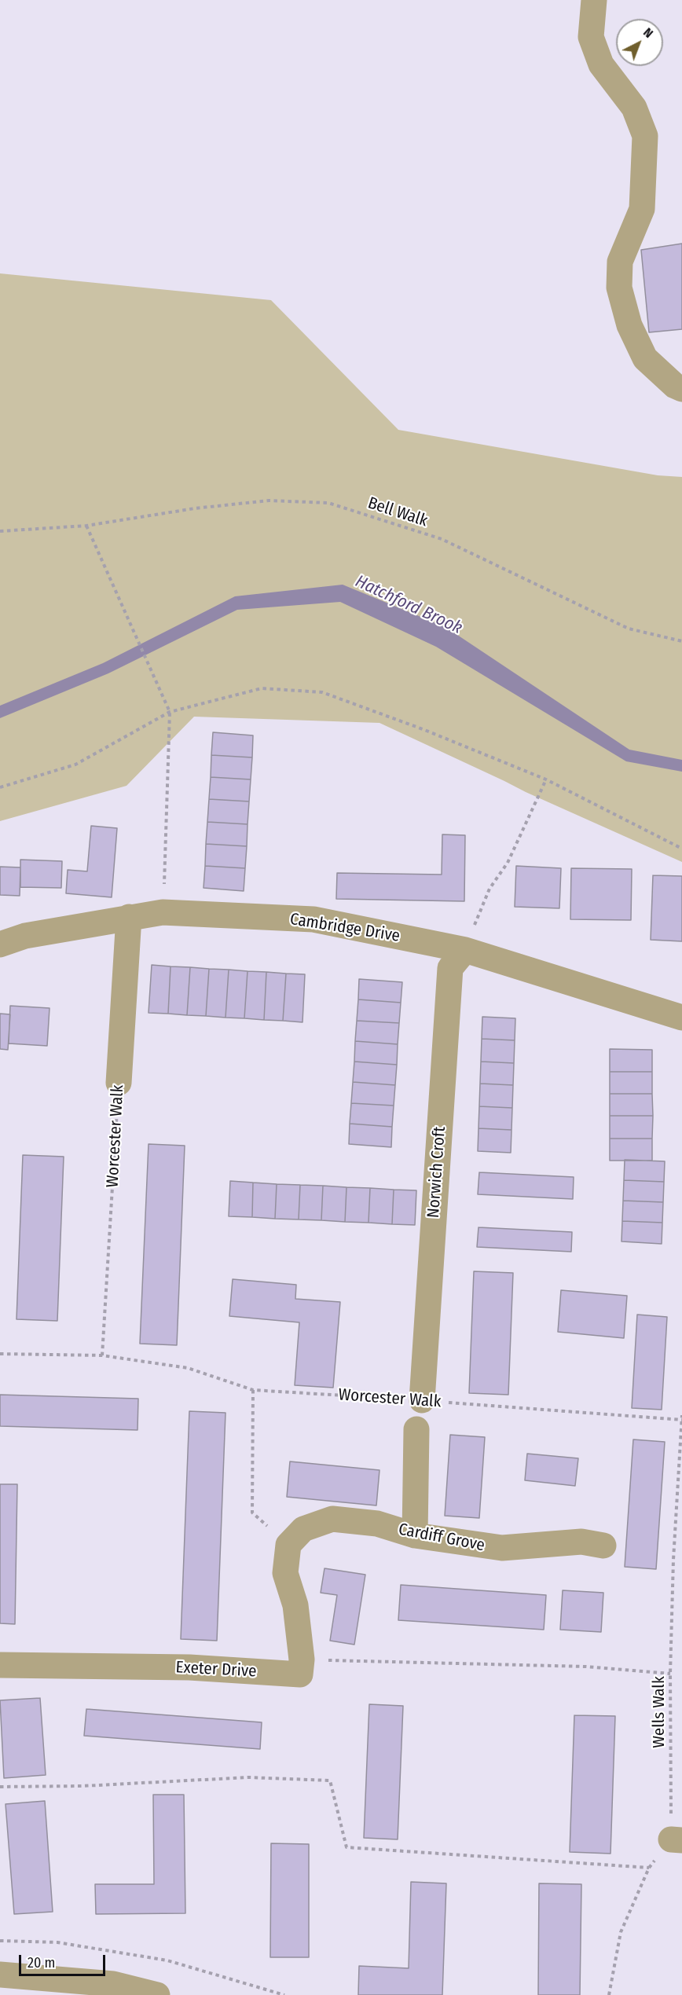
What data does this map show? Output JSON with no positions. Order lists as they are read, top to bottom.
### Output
{
  "streets": {
    "street": [
      "Cambridge Drive",
      "Worcester Walk",
      "Norwich Croft",
      "Cardiff Grove",
      "Exeter Drive"
    ],
    "path": ["Bell Walk", "Wells Walk"]
  },
  "crossings": [
    ["Cambridge Drive", "Worcester Walk"],
    ["Cambridge Drive", "Norwich Croft"],
    ["Worcester Walk", "Norwich Croft"],
    ["Worcester Walk", "Wells Walk"]
  ],
  "water": ["Hatchford Brook"],
  "scale_bar": "20 m",
  "north": "top right"
}
